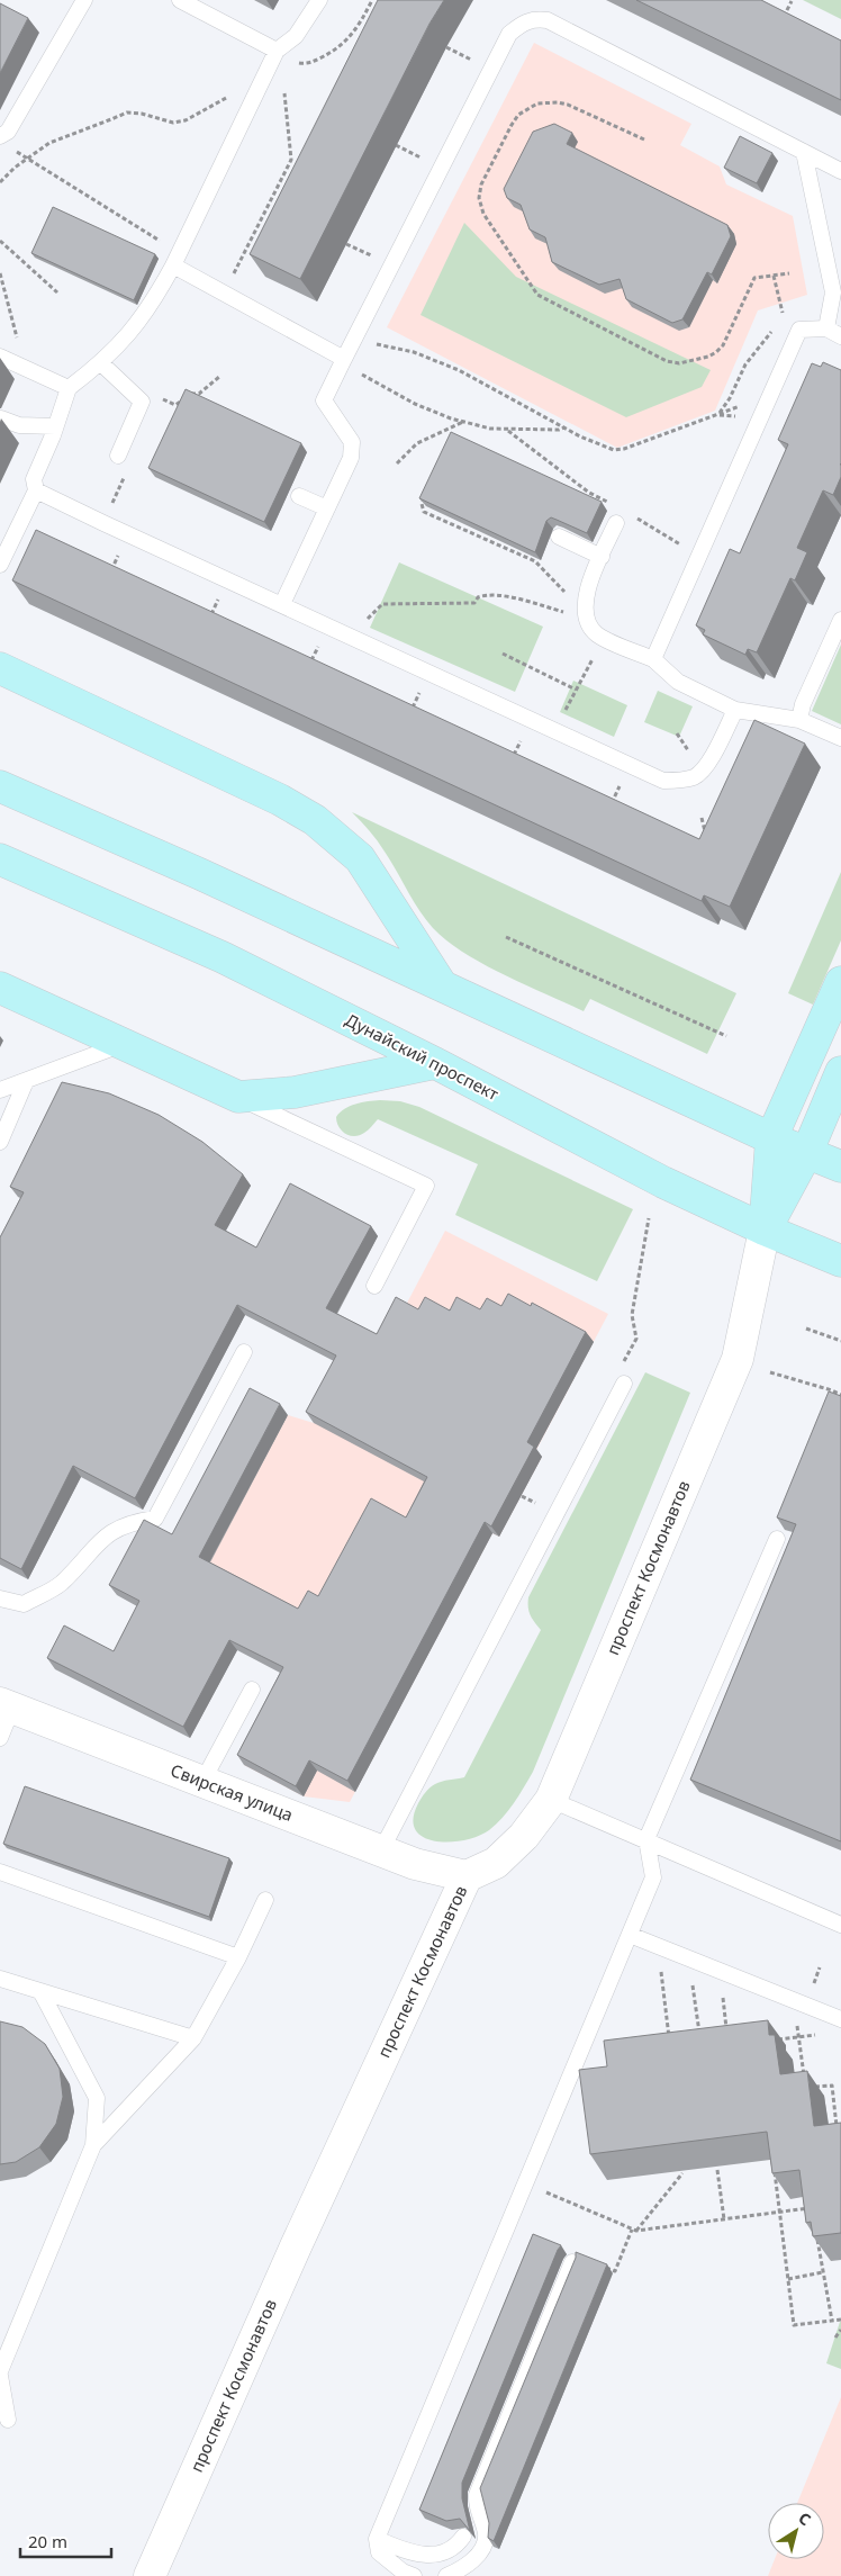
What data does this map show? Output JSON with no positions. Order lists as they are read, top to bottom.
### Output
{
  "streets": {
    "main road": ["Дунайский проспект", "проспект Космонавтов"],
    "street": ["Свирская улица"]
  },
  "crossings": [
    ["Дунайский проспект", "проспект Космонавтов"],
    ["проспект Космонавтов", "Свирская улица"]
  ],
  "scale_bar": "20 m",
  "north": "top right"
}
